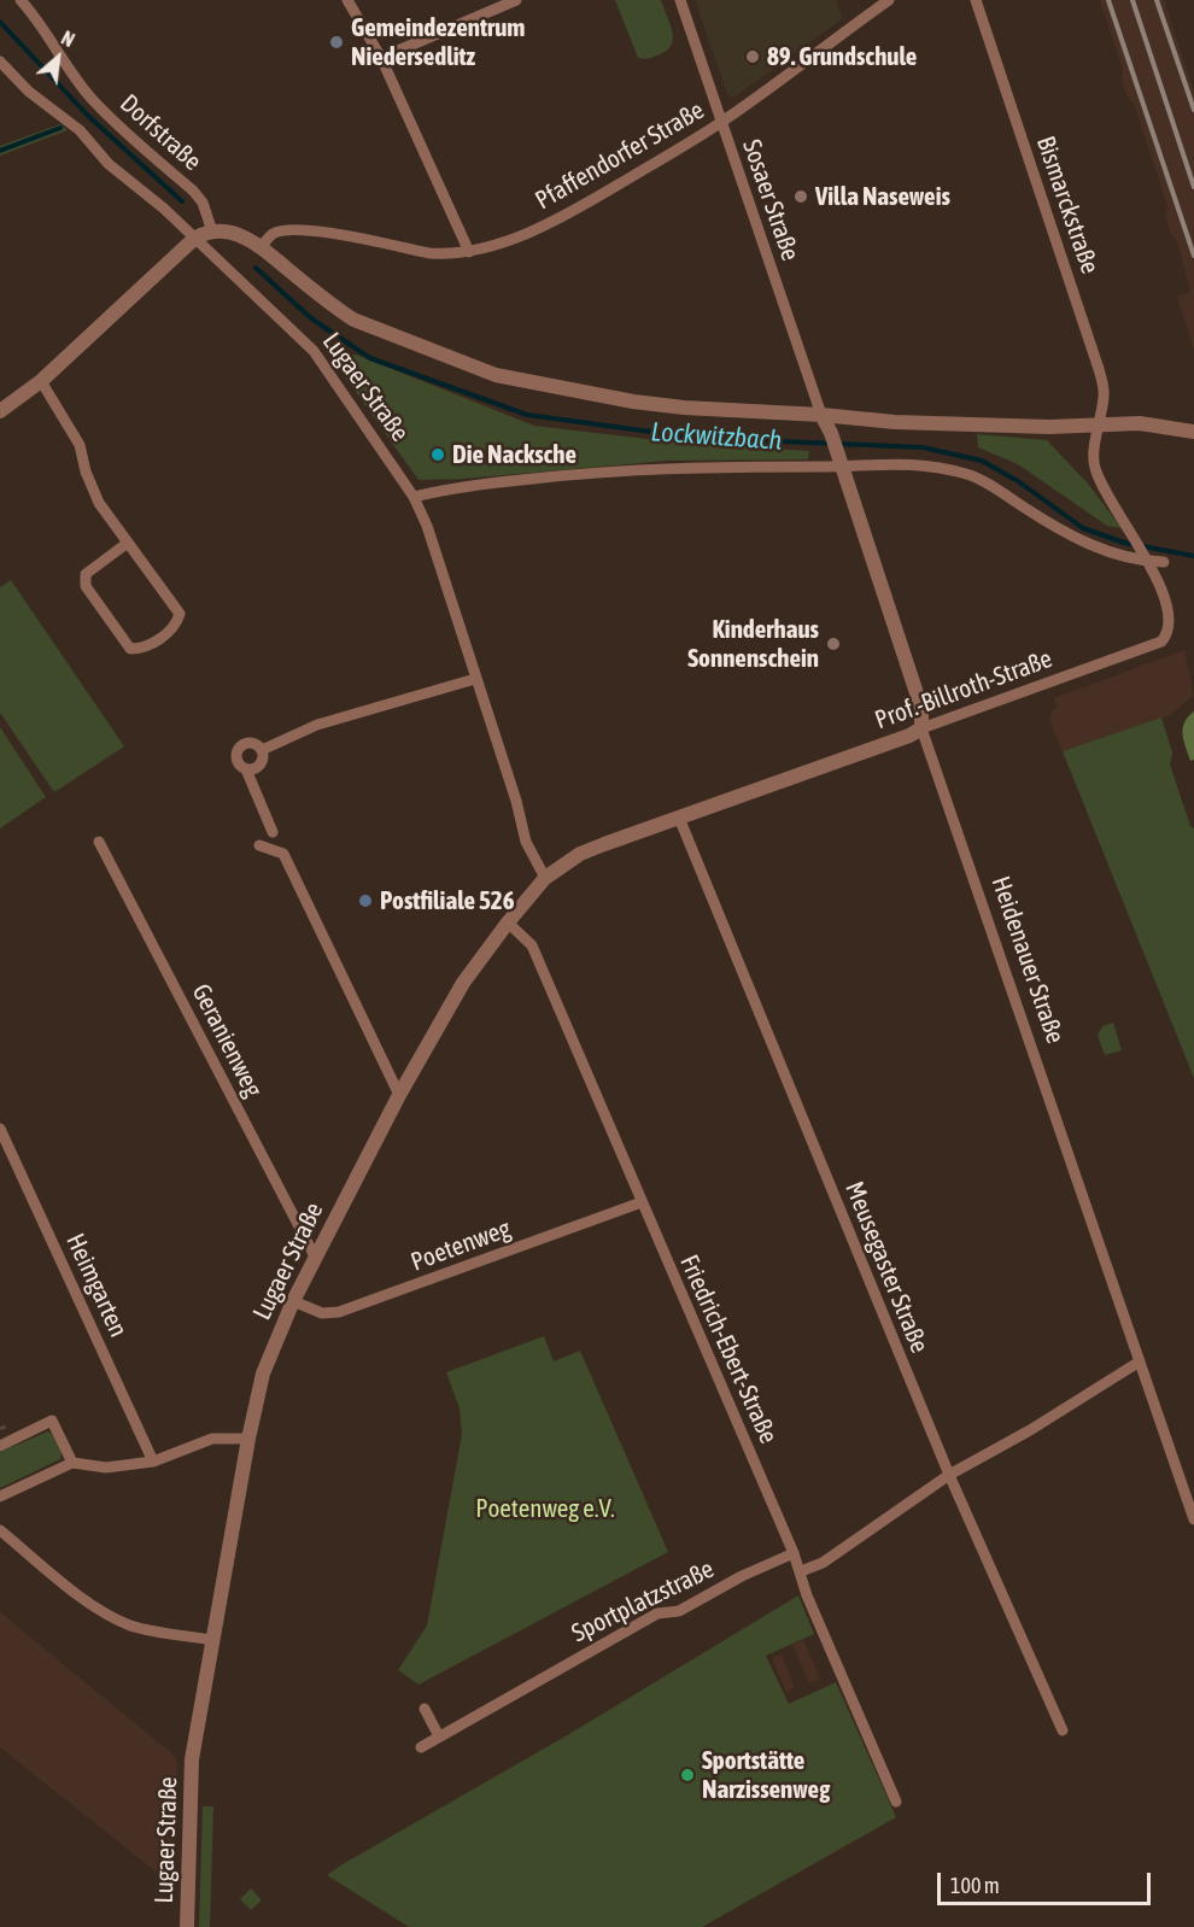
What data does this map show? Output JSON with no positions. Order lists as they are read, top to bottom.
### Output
{
  "streets": {
    "street": [
      "Dorfstraße",
      "Pfaffendorfer Straße",
      "Sosaer Straße",
      "Bismarckstraße",
      "Lugaer Straße",
      "Prof.-Billroth-Straße",
      "Heidenauer Straße",
      "Geranienweg",
      "Poetenweg",
      "Meusegaster Straße",
      "Heimgarten",
      "Friedrich-Ebert-Straße",
      "Sportplatzstraße"
    ]
  },
  "crossings": [
    ["Dorfstraße", "Lugaer Straße"],
    ["Pfaffendorfer Straße", "Sosaer Straße"],
    ["Sosaer Straße", "Heidenauer Straße"],
    ["Lugaer Straße", "Prof.-Billroth-Straße"],
    ["Lugaer Straße", "Geranienweg"],
    ["Lugaer Straße", "Poetenweg"],
    ["Lugaer Straße", "Friedrich-Ebert-Straße"],
    ["Prof.-Billroth-Straße", "Heidenauer Straße"],
    ["Prof.-Billroth-Straße", "Meusegaster Straße"],
    ["Poetenweg", "Friedrich-Ebert-Straße"],
    ["Friedrich-Ebert-Straße", "Sportplatzstraße"]
  ],
  "water": ["Lockwitzbach"],
  "parks": ["Poetenweg e.V."],
  "places": [
    "Gemeindezentrum Niedersedlitz",
    "89. Grundschule",
    "Villa Naseweis",
    "Die Nacksche",
    "Kinderhaus Sonnenschein",
    "Postfiliale 526",
    "Sportstätte Narzissenweg"
  ],
  "scale_bar": "100 m",
  "north": "top right"
}
